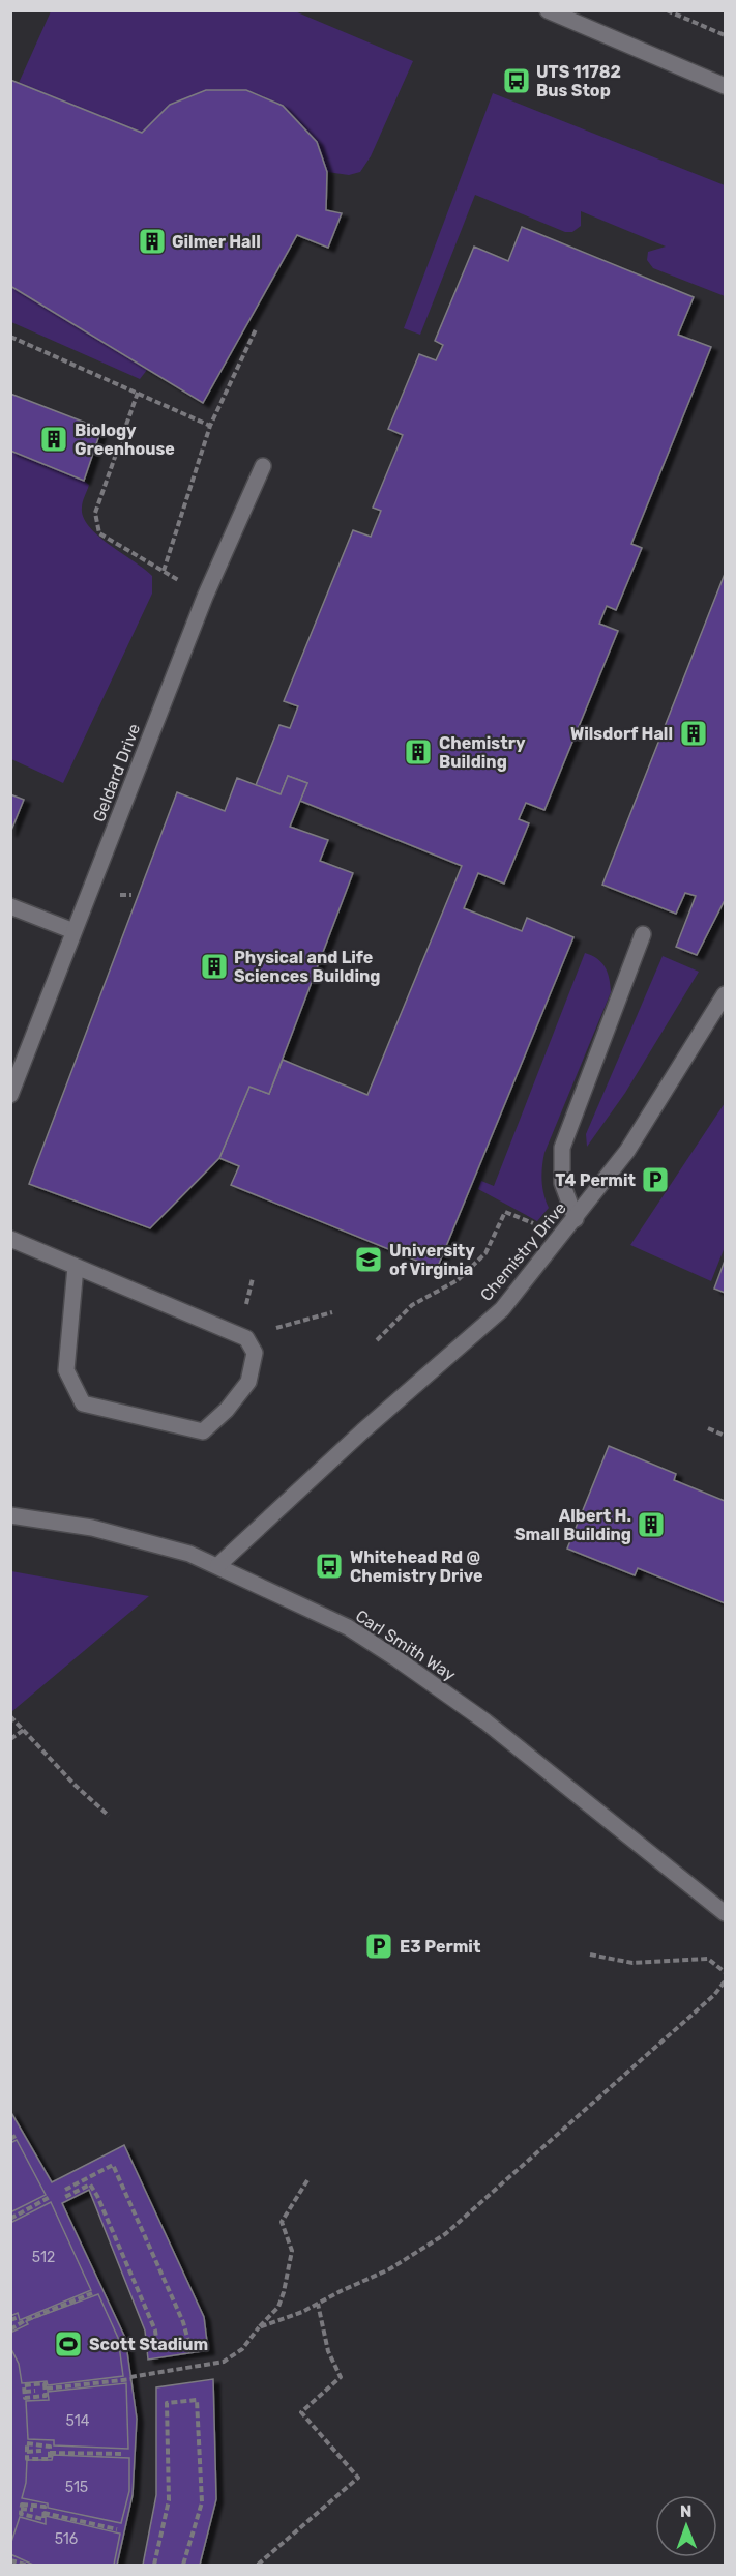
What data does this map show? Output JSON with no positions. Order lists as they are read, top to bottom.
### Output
{
  "streets": {
    "street": ["Geldard Drive", "Chemistry Drive", "Carl Smith Way"]
  },
  "crossings": [
    ["Chemistry Drive", "Carl Smith Way"]
  ],
  "places": {
    "bus stop": ["UTS 11782 Bus Stop", "Whitehead Rd @ Chemistry Drive"],
    "building": [
      "Gilmer Hall",
      "Biology Greenhouse",
      "Wilsdorf Hall",
      "Chemistry Building",
      "Physical and Life Sciences Building",
      "Albert H. Small Building"
    ],
    "parking": ["T4 Permit", "E3 Permit"],
    "school or university": ["University of Virginia"],
    "sports": ["Scott Stadium"]
  },
  "house_numbers": [
    "512",
    "514",
    "515",
    "516"
  ],
  "north": "top"
}
